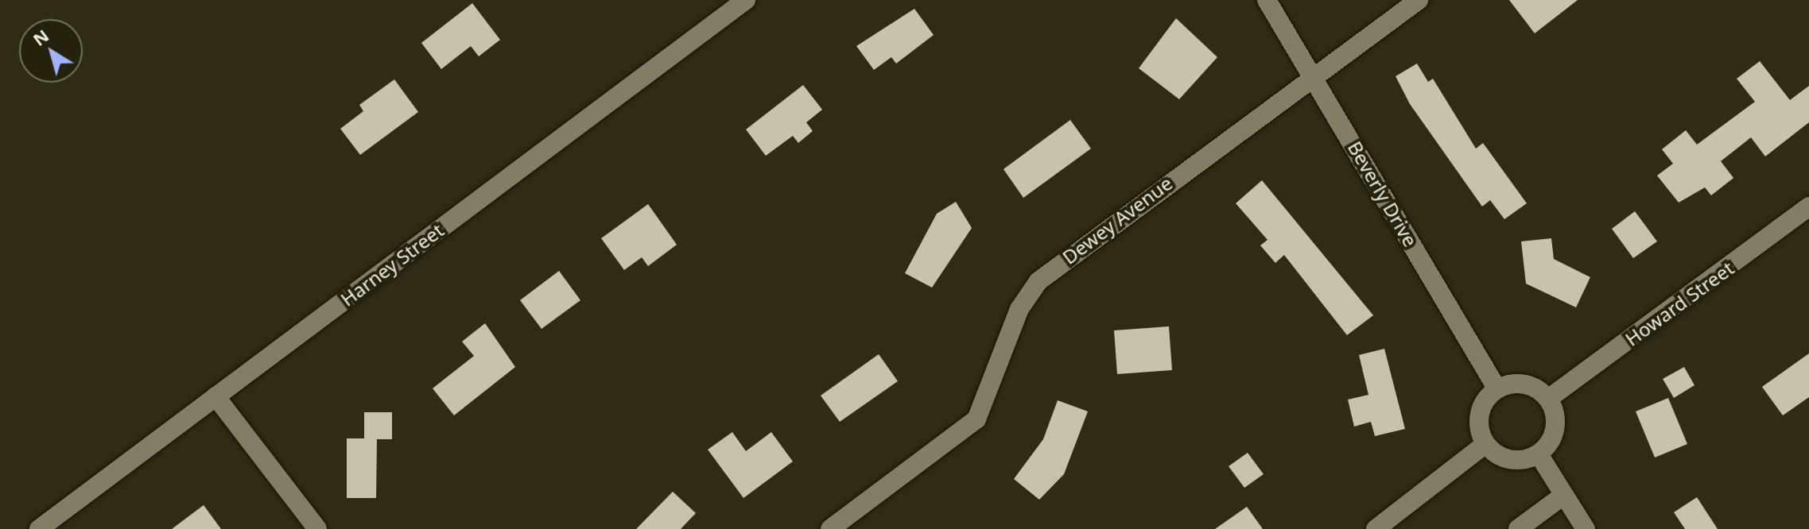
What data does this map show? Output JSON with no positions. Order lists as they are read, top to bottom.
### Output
{
  "streets": {
    "street": [
      "Beverly Drive",
      "Dewey Avenue",
      "Harney Street",
      "Howard Street"
    ]
  },
  "crossings": [
    ["Beverly Drive", "Dewey Avenue"],
    ["Beverly Drive", "Howard Street"]
  ],
  "north": "top left"
}
